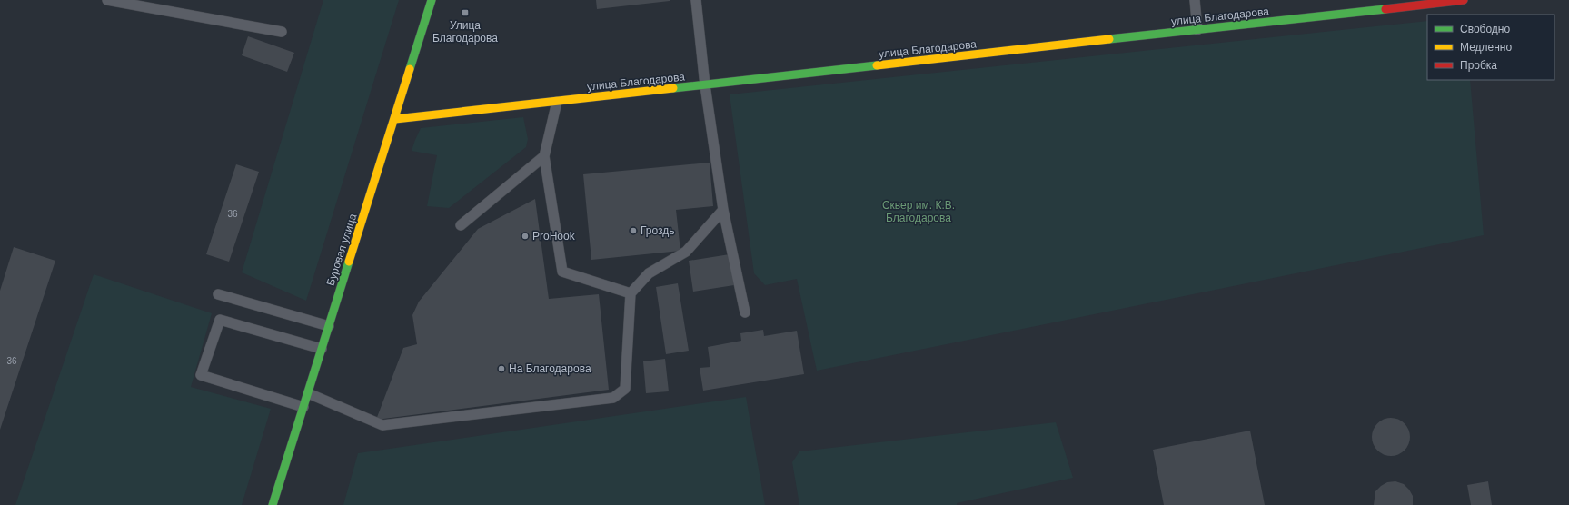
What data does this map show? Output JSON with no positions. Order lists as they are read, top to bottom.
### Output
{
  "streets": {
    "street": ["улица Благодарова", "Буровая улица"]
  },
  "crossings": [
    ["улица Благодарова", "Буровая улица"]
  ],
  "parks": ["Сквер им. К.В. Благодарова"],
  "places": {
    "transit": ["Улица Благодарова"],
    "other": ["Гроздь", "ProHook", "На Благодарова"]
  },
  "house_numbers": ["36", "36"],
  "legend": ["Свободно", "Медленно", "Пробка"]
}
